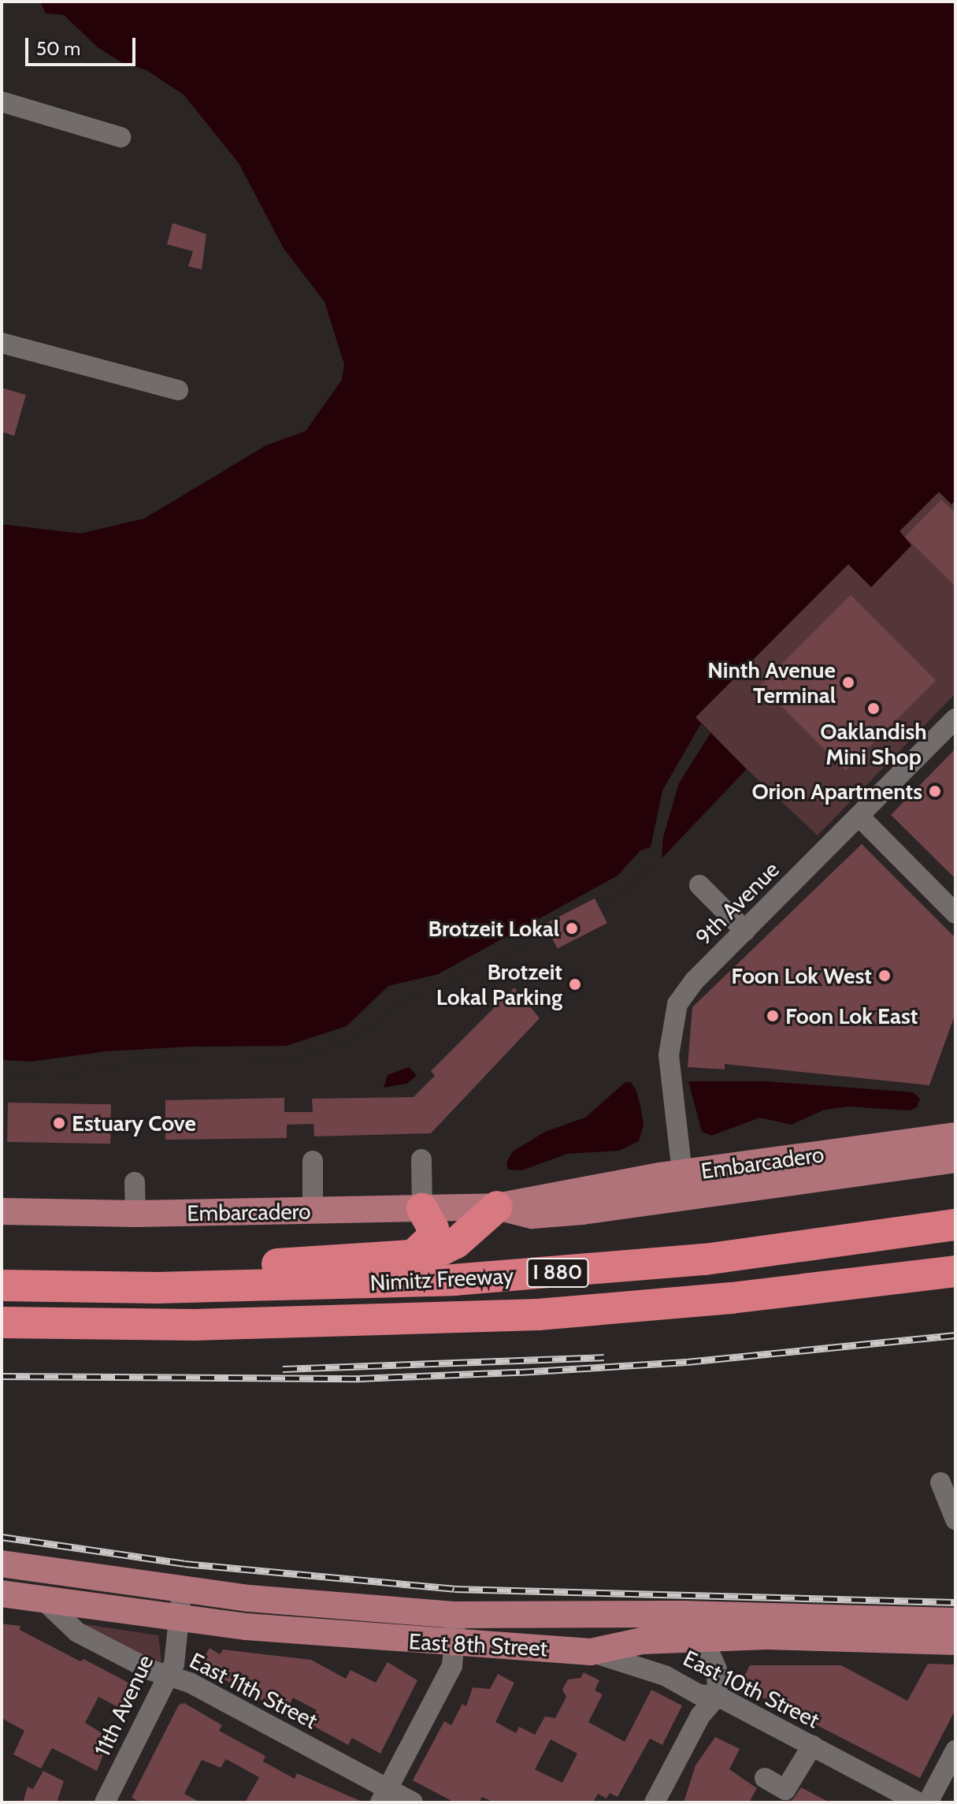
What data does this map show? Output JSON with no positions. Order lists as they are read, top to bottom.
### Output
{
  "streets": {
    "highway": ["I 880", "Nimitz Freeway"],
    "main road": ["Embarcadero", "East 8th Street"],
    "street": [
      "9th Avenue",
      "East 10th Street",
      "East 11th Street",
      "11th Avenue"
    ]
  },
  "crossings": [
    ["9th Avenue", "Embarcadero"],
    ["East 8th Street", "East 10th Street"],
    ["East 8th Street", "East 11th Street"],
    ["East 8th Street", "11th Avenue"],
    ["East 11th Street", "11th Avenue"]
  ],
  "places": [
    "Ninth Avenue Terminal",
    "Oaklandish Mini Shop",
    "Orion Apartments",
    "Brotzeit Lokal",
    "Foon Lok West",
    "Brotzeit Lokal Parking",
    "Foon Lok East",
    "Estuary Cove"
  ],
  "scale_bar": "50 m"
}
